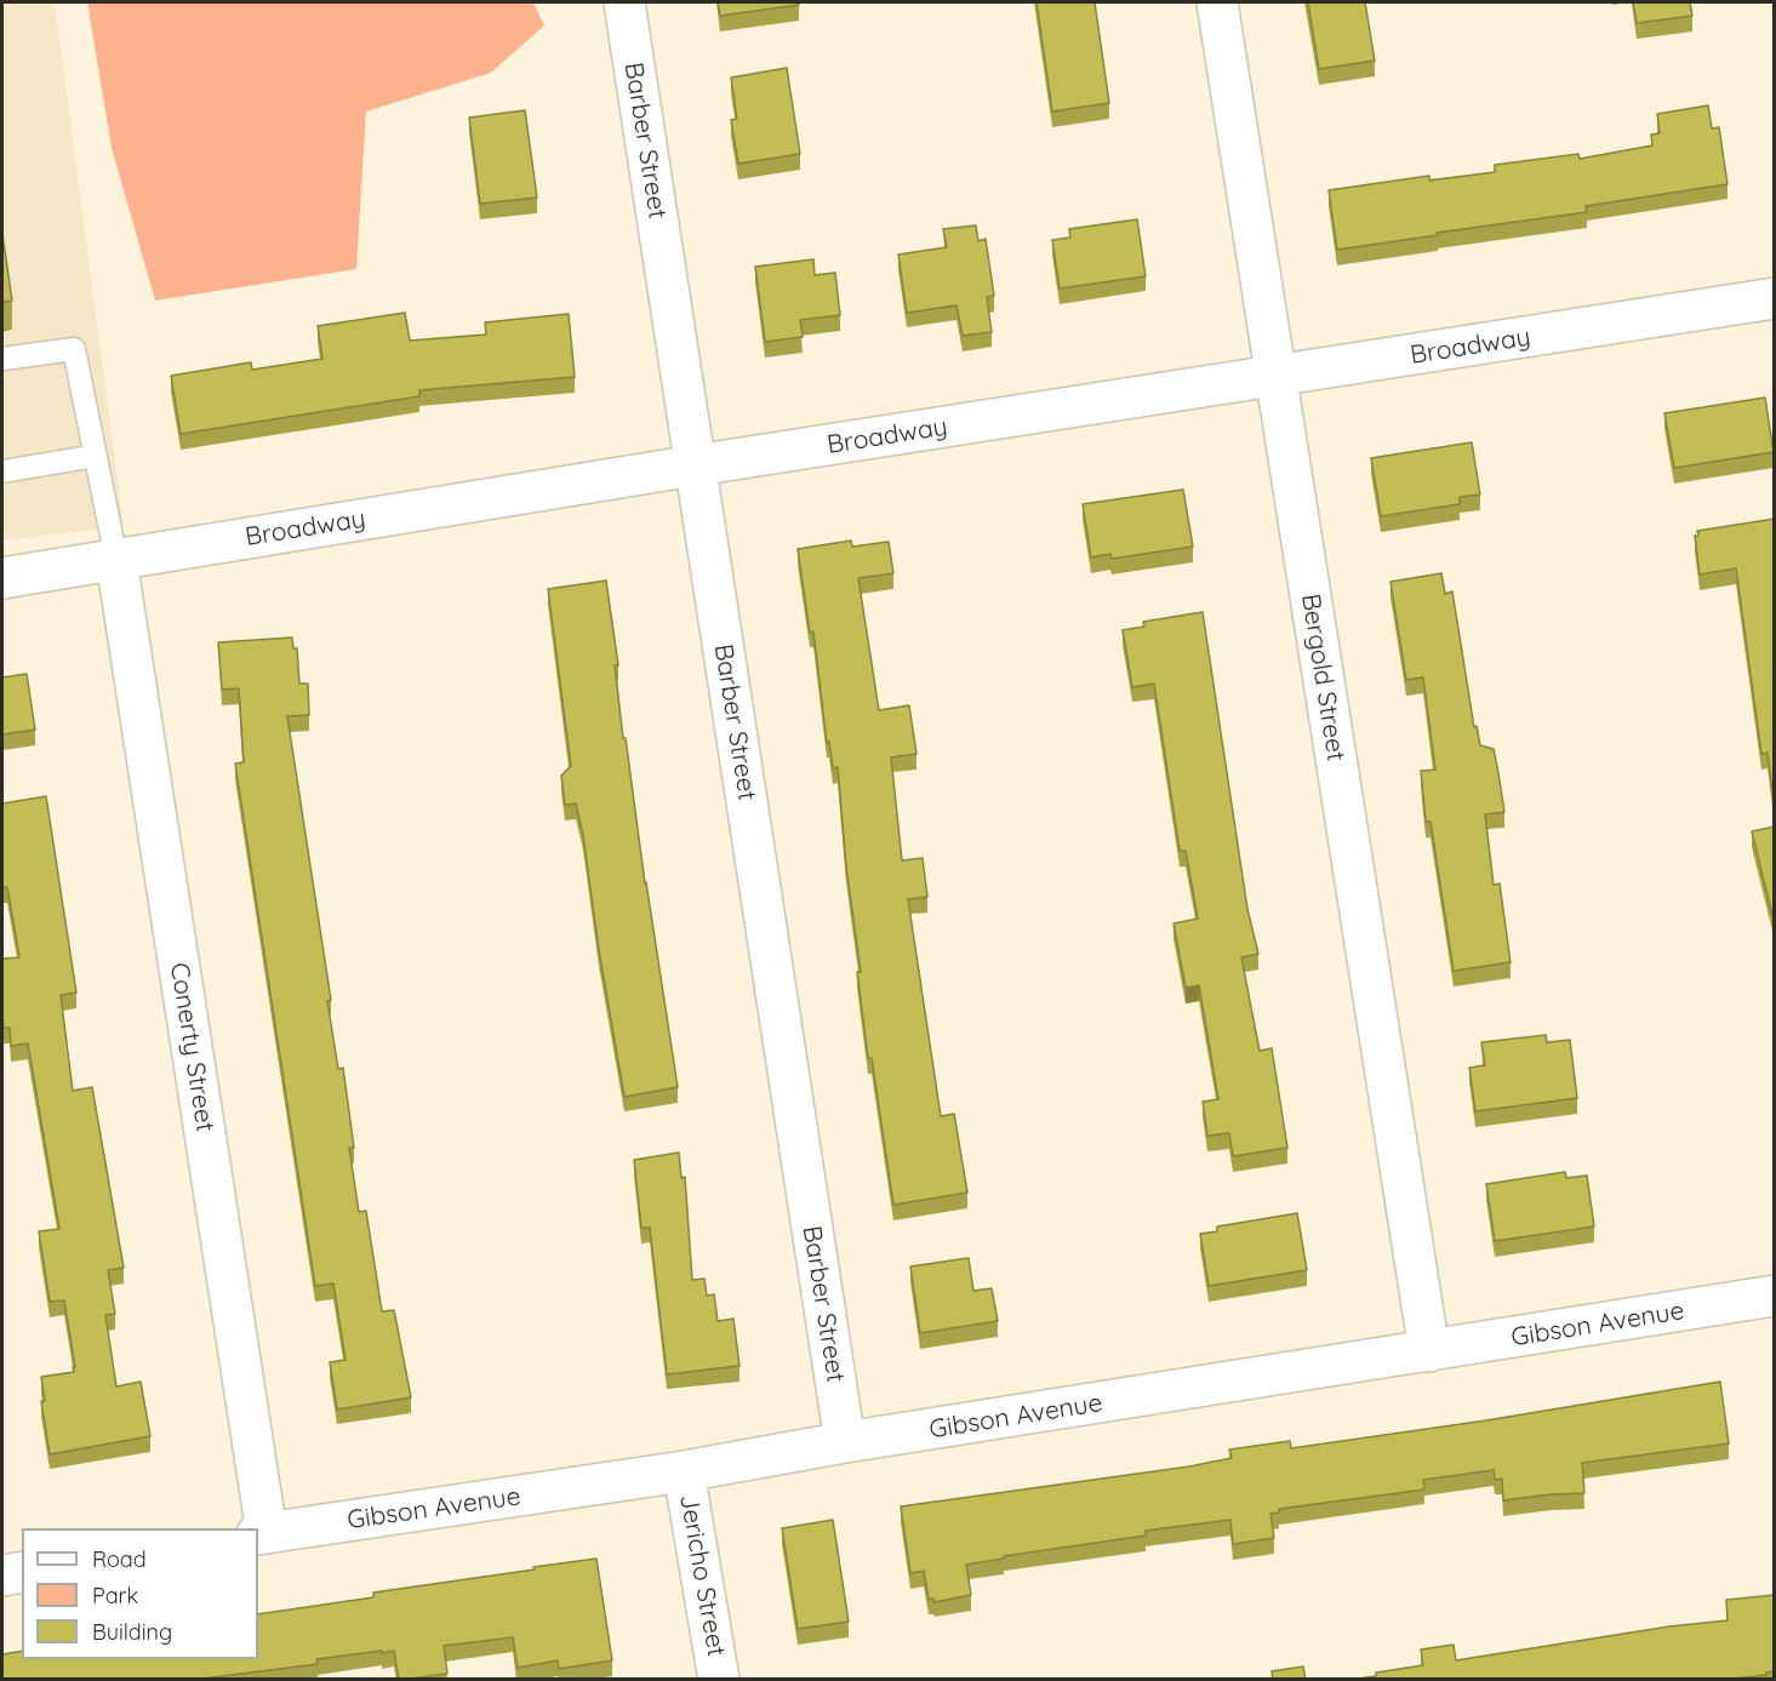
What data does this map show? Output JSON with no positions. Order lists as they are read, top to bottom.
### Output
{
  "streets": {
    "street": [
      "Barber Street",
      "Broadway",
      "Bergold Street",
      "Conerty Street",
      "Gibson Avenue",
      "Jericho Street"
    ]
  },
  "crossings": [
    ["Barber Street", "Broadway"],
    ["Barber Street", "Gibson Avenue"],
    ["Broadway", "Bergold Street"],
    ["Broadway", "Conerty Street"],
    ["Bergold Street", "Gibson Avenue"],
    ["Conerty Street", "Gibson Avenue"],
    ["Gibson Avenue", "Jericho Street"]
  ],
  "legend": ["Road", "Park", "Building"]
}
